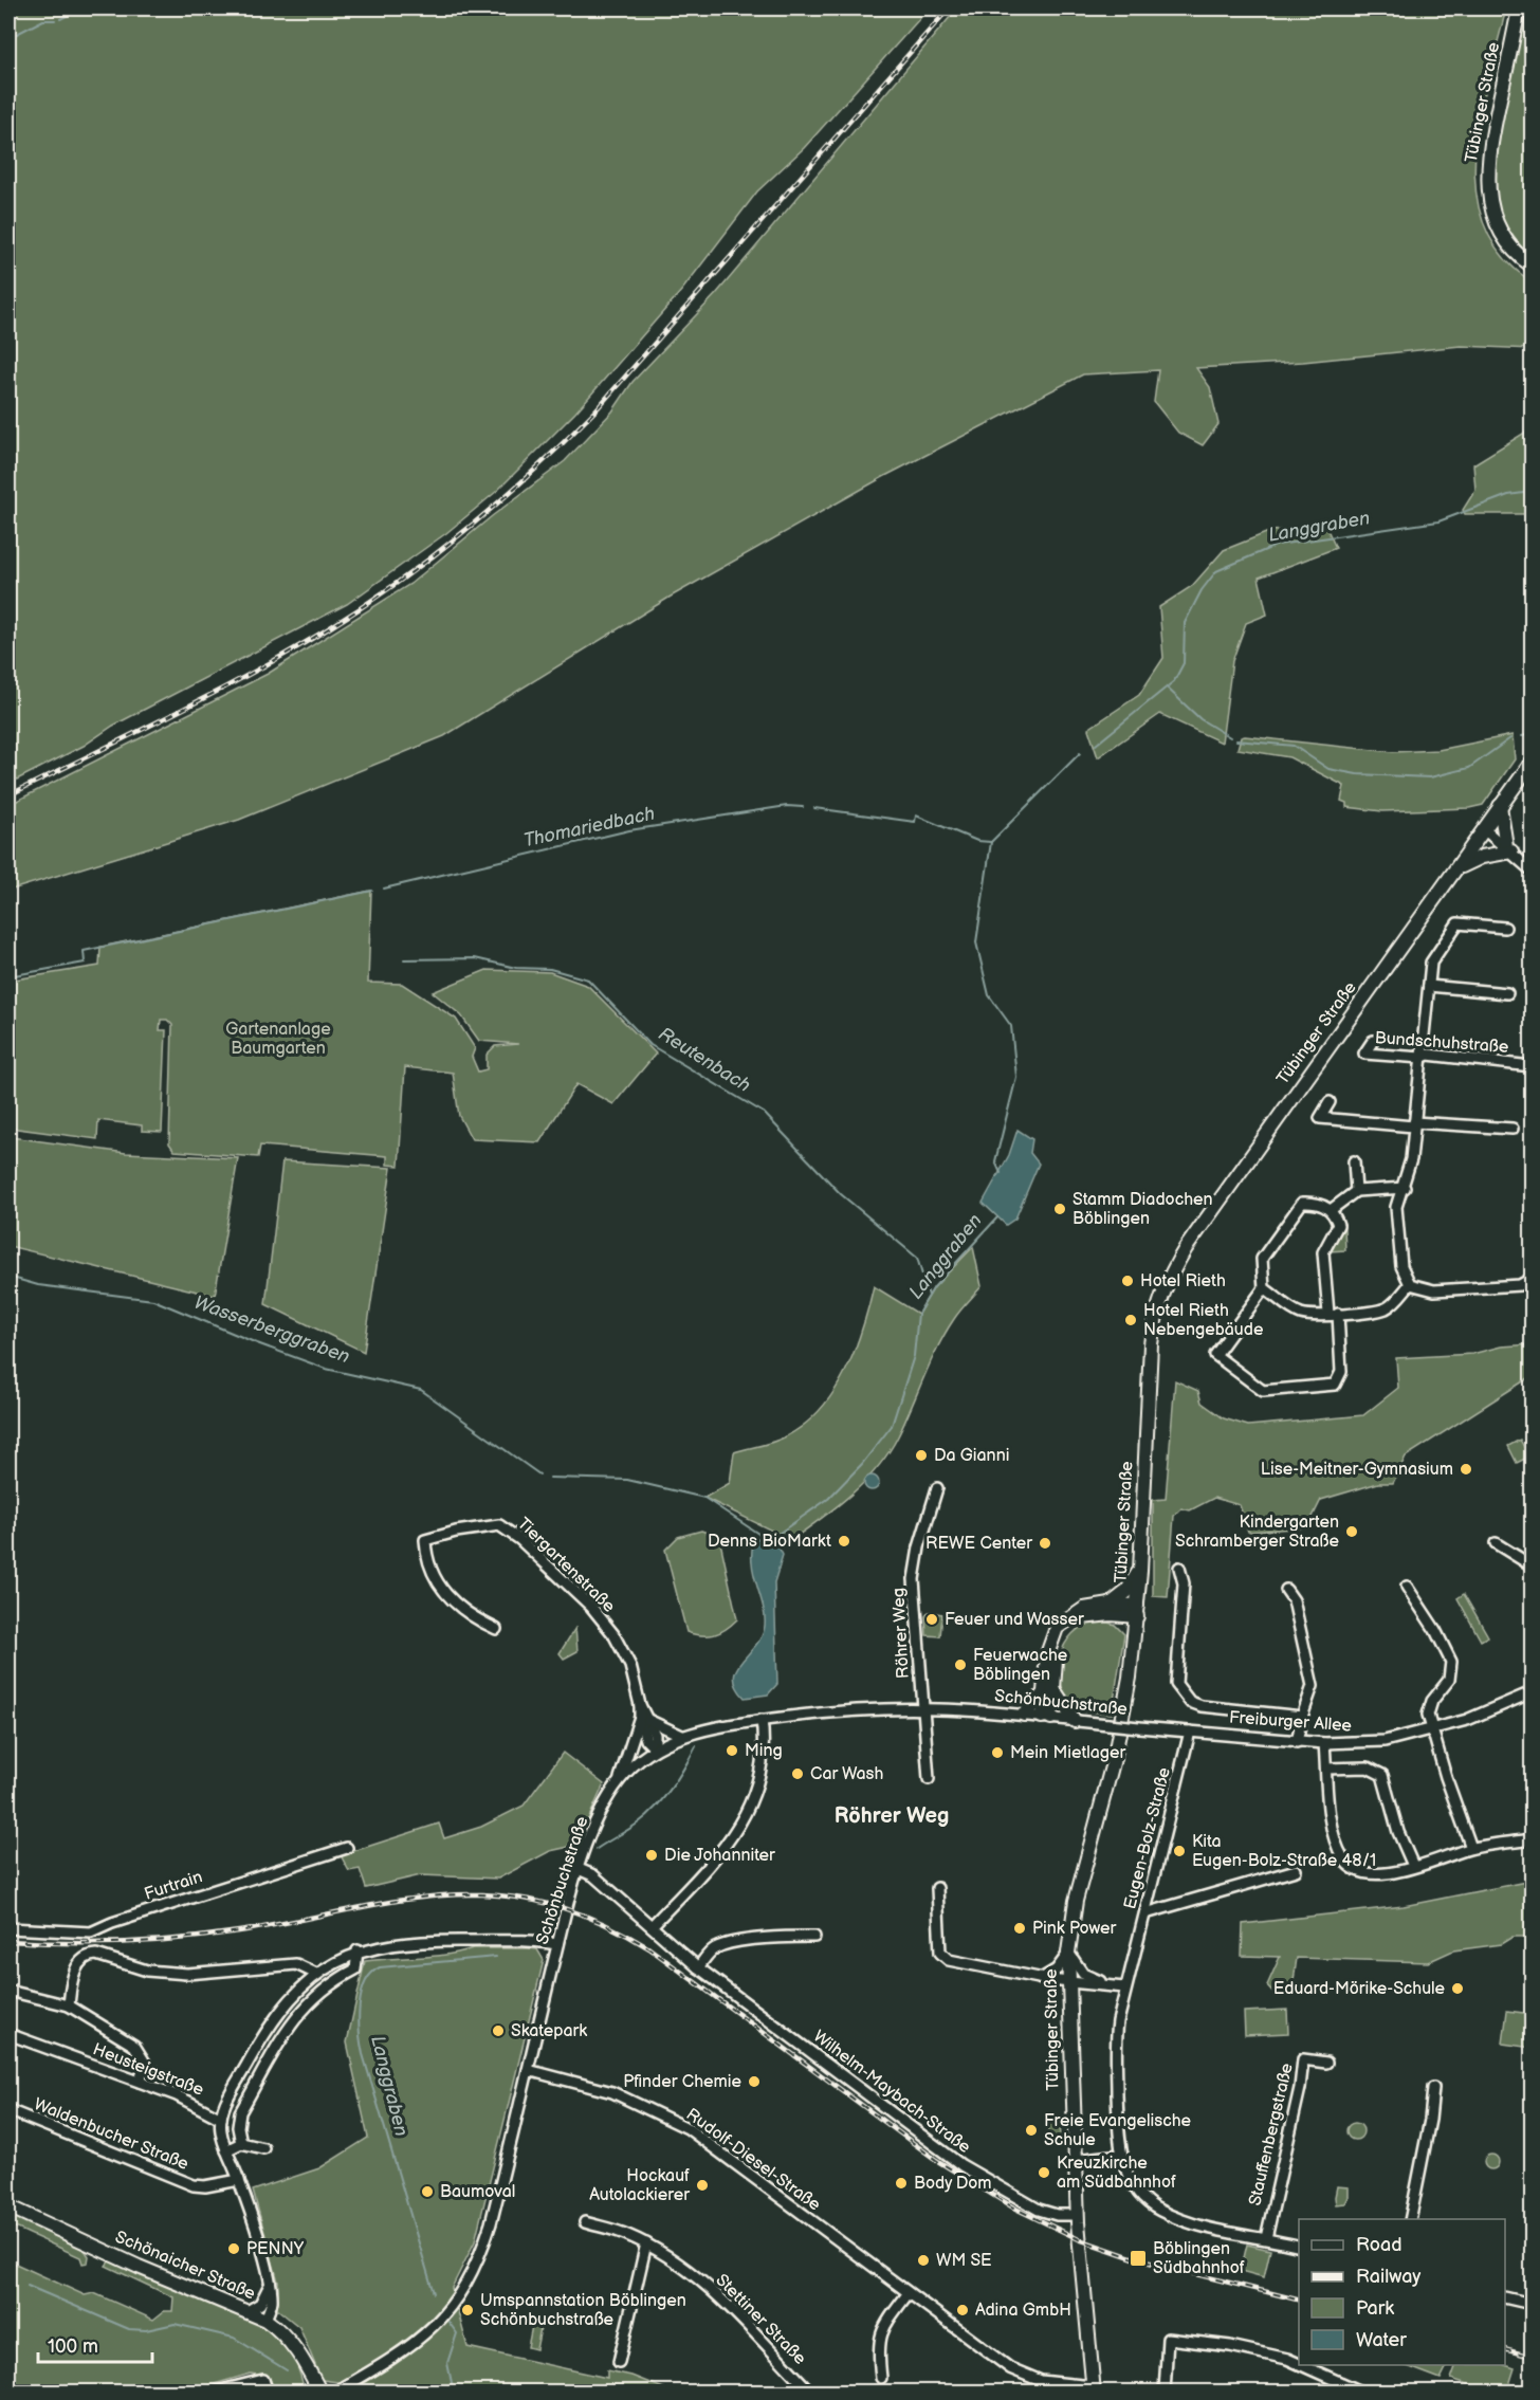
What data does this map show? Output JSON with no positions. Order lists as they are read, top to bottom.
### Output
{
  "streets": {
    "main road": ["Tübinger Straße", "Schönaicher Straße"],
    "street": [
      "Bundschuhstraße",
      "Tiergartenstraße",
      "Röhrer Weg",
      "Schönbuchstraße",
      "Freiburger Allee",
      "Eugen-Bolz-Straße",
      "Furtrain",
      "Heusteigstraße",
      "Wilhelm-Maybach-Straße",
      "Waldenbucher Straße",
      "Stauffenbergstraße",
      "Rudolf-Diesel-Straße",
      "Stettiner Straße"
    ]
  },
  "crossings": [
    ["Tübinger Straße", "Wilhelm-Maybach-Straße"],
    ["Tübinger Straße", "Rudolf-Diesel-Straße"],
    ["Tiergartenstraße", "Schönbuchstraße"],
    ["Röhrer Weg", "Schönbuchstraße"],
    ["Schönbuchstraße", "Freiburger Allee"],
    ["Schönbuchstraße", "Eugen-Bolz-Straße"],
    ["Schönbuchstraße", "Wilhelm-Maybach-Straße"],
    ["Schönbuchstraße", "Rudolf-Diesel-Straße"],
    ["Freiburger Allee", "Eugen-Bolz-Straße"],
    ["Eugen-Bolz-Straße", "Stauffenbergstraße"]
  ],
  "districts": ["Röhrer Weg"],
  "water": [
    "Langgraben",
    "Thomariedbach",
    "Reutenbach",
    "Wasserberggraben"
  ],
  "parks": ["Gartenanlage Baumgarten"],
  "places": {
    "other": [
      "Stamm Diadochen Böblingen",
      "Hotel Rieth",
      "Hotel Rieth Nebengebäude",
      "Da Gianni",
      "Lise-Meitner-Gymnasium",
      "Kindergarten Schramberger Straße",
      "Denns BioMarkt",
      "REWE Center",
      "Feuer und Wasser",
      "Feuerwache Böblingen",
      "Ming",
      "Mein Mietlager",
      "Car Wash",
      "Kita Eugen-Bolz-Straße 48/1",
      "Die Johanniter",
      "Pink Power",
      "Eduard-Mörike-Schule",
      "Skatepark",
      "Pfinder Chemie",
      "Freie Evangelische Schule",
      "Kreuzkirche am Südbahnhof",
      "Body Dom",
      "Hockauf Autolackierer",
      "Baumoval",
      "PENNY",
      "WM SE",
      "Umspannstation Böblingen Schönbuchstraße",
      "Adina GmbH"
    ],
    "transit": ["Böblingen Südbahnhof"]
  },
  "legend": [
    "Road",
    "Railway",
    "Park",
    "Water"
  ],
  "scale_bar": "100 m"
}
